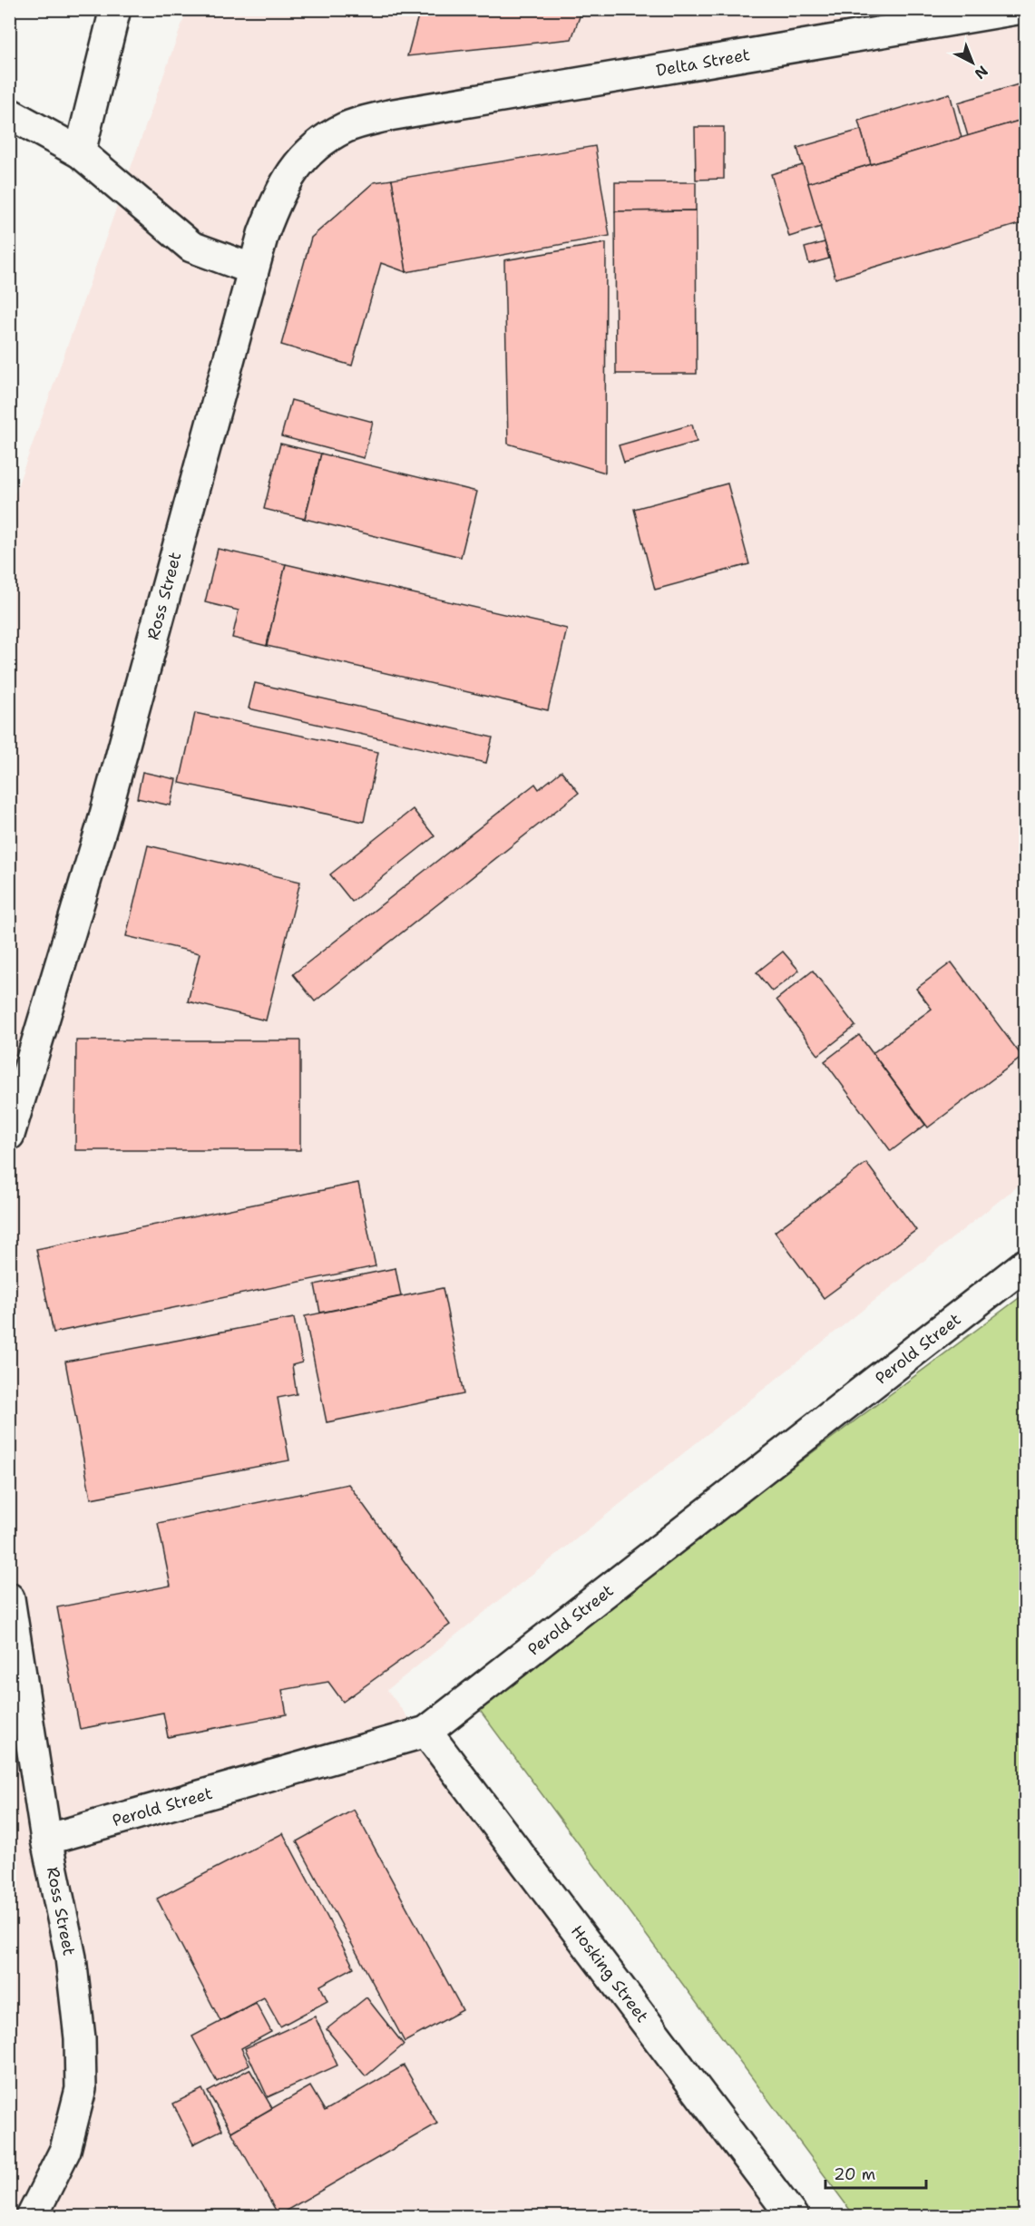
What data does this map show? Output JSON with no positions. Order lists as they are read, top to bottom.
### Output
{
  "streets": {
    "street": [
      "Delta Street",
      "Ross Street",
      "Perold Street",
      "Hosking Street"
    ]
  },
  "crossings": [
    ["Delta Street", "Ross Street"],
    ["Ross Street", "Perold Street"],
    ["Perold Street", "Hosking Street"]
  ],
  "scale_bar": "20 m",
  "north": "bottom right"
}
